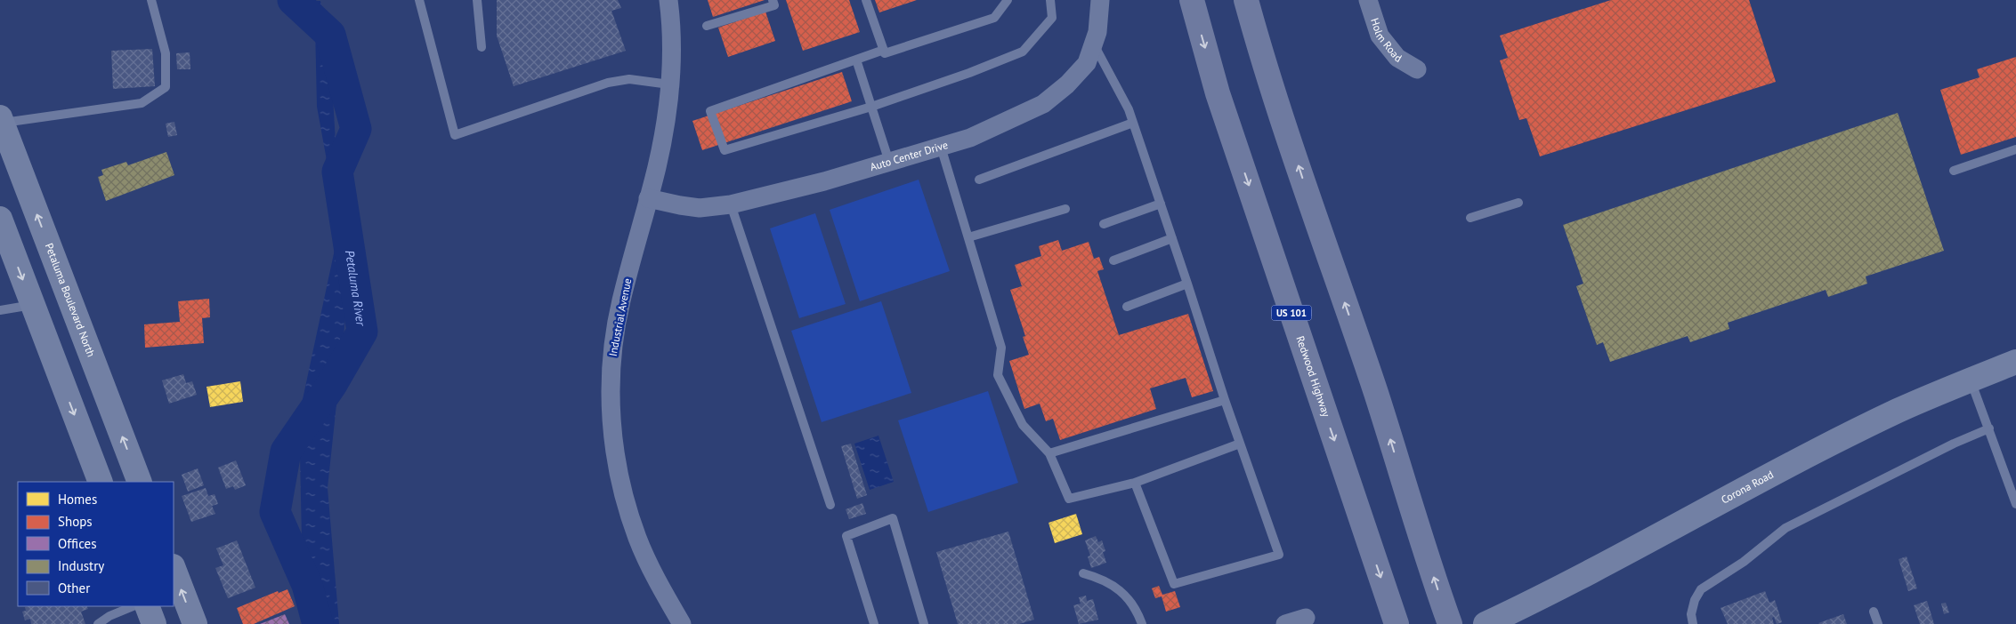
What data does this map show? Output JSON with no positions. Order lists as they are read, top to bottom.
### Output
{
  "streets": {
    "highway": ["US 101", "Redwood Highway"],
    "main road": ["Petaluma Boulevard North", "Corona Road"],
    "street": ["Holm Road", "Auto Center Drive", "Industrial Avenue"]
  },
  "crossings": [
    ["Auto Center Drive", "Industrial Avenue"]
  ],
  "water": ["Petaluma River"],
  "legend": [
    "Homes",
    "Shops",
    "Offices",
    "Industry",
    "Other"
  ]
}
